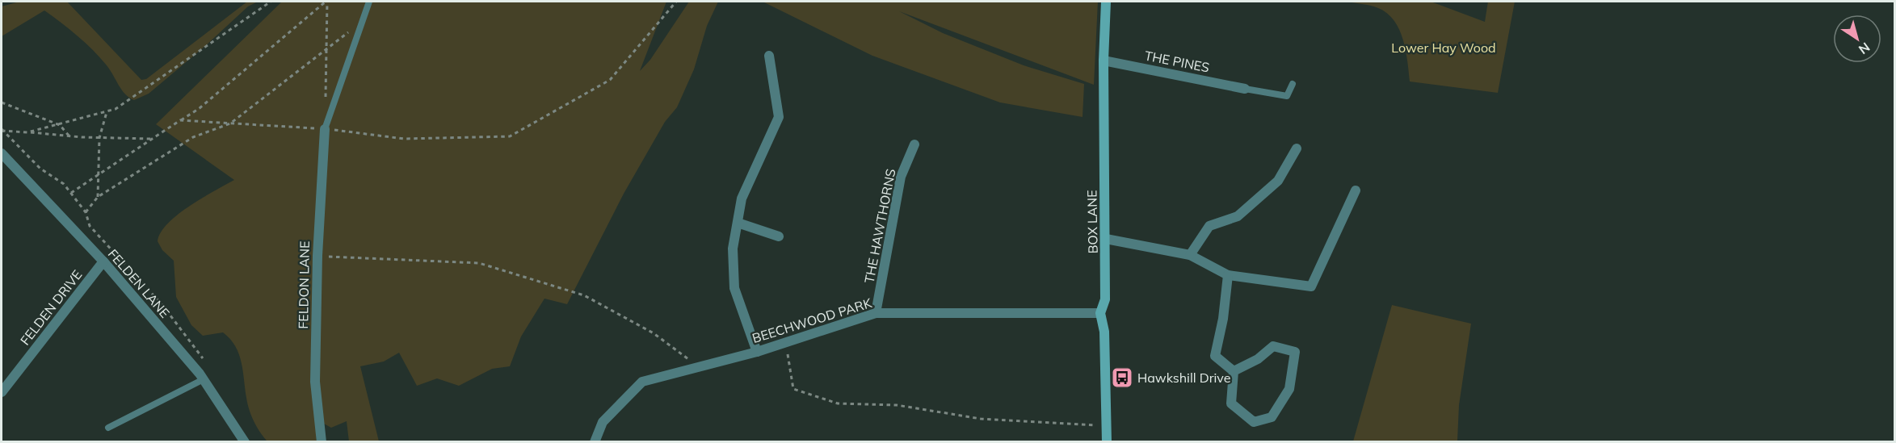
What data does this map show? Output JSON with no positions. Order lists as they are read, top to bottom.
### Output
{
  "streets": {
    "main road": ["BOX LANE"],
    "street": [
      "THE PINES",
      "THE HAWTHORNS",
      "FELDEN LANE",
      "FELDON LANE",
      "FELDEN DRIVE",
      "BEECHWOOD PARK"
    ]
  },
  "crossings": [
    ["THE PINES", "BOX LANE"],
    ["BOX LANE", "BEECHWOOD PARK"],
    ["THE HAWTHORNS", "BEECHWOOD PARK"],
    ["FELDEN LANE", "FELDEN DRIVE"]
  ],
  "parks": ["Lower Hay Wood"],
  "places": {
    "bus stop": ["Hawkshill Drive"]
  },
  "north": "bottom right"
}
